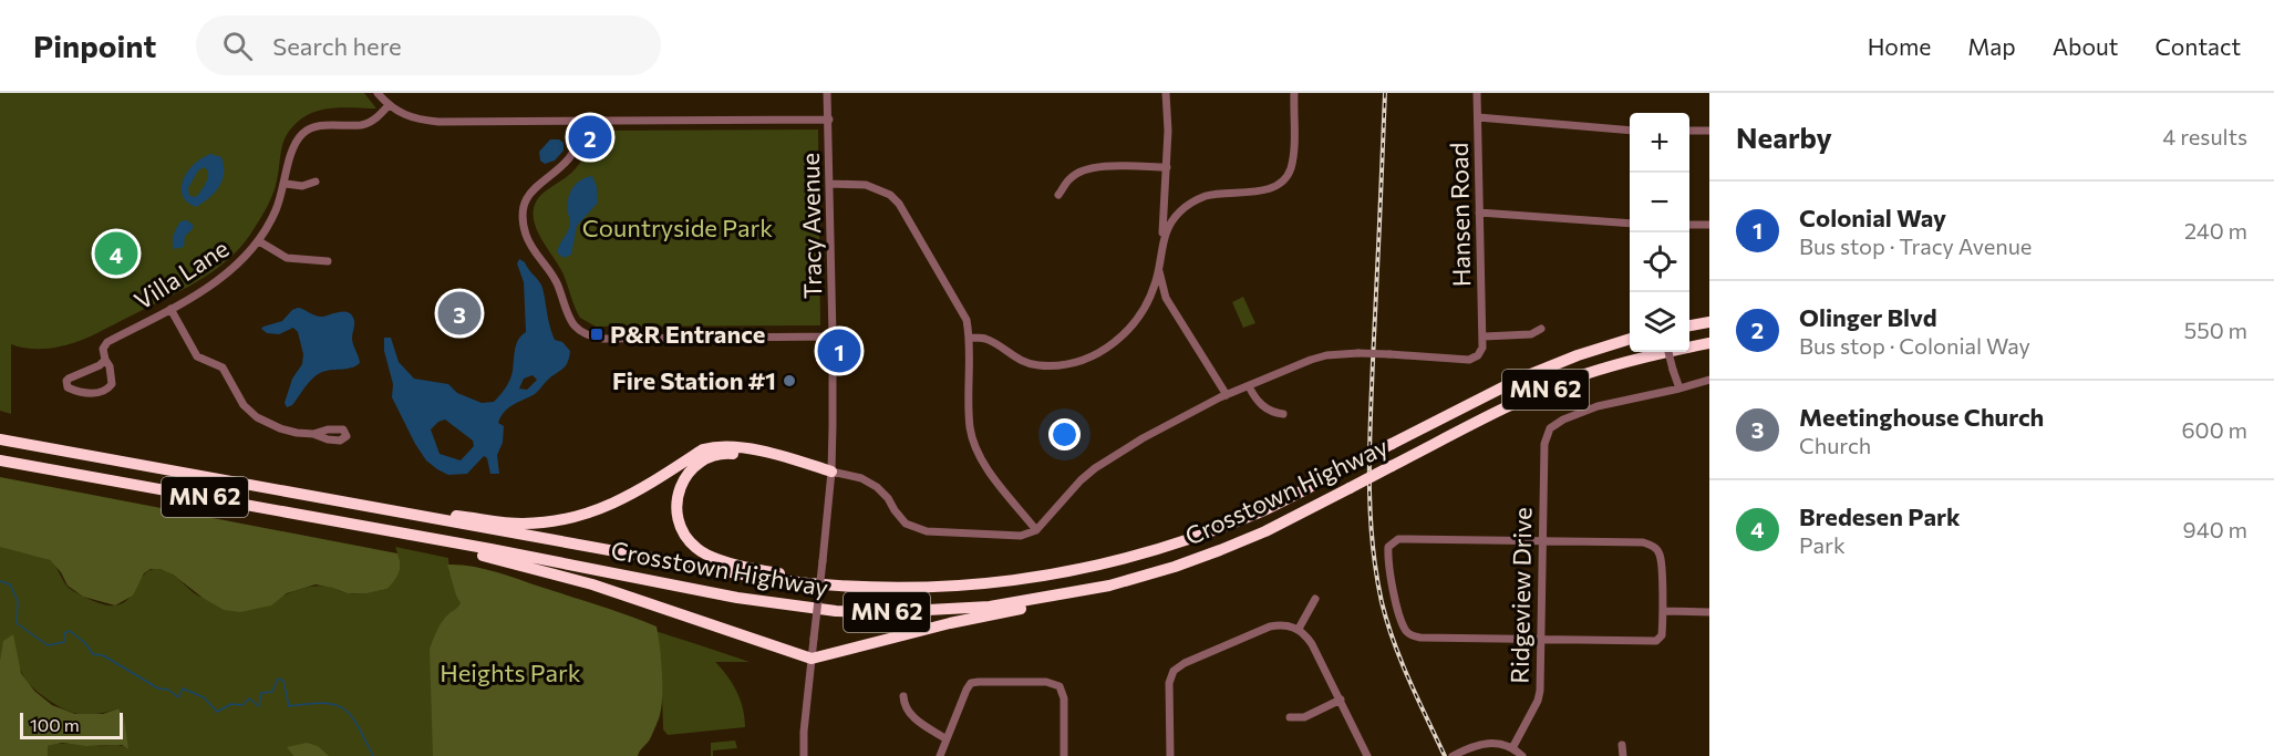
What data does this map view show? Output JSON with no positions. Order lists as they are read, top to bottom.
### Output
{
  "streets": {
    "highway": ["MN 62", "Crosstown Highway"],
    "street": [
      "Hansen Road",
      "Tracy Avenue",
      "Villa Lane",
      "Ridgeview Drive"
    ]
  },
  "parks": ["Countryside Park", "Heights Park"],
  "places": {
    "transit": ["P&R Entrance"],
    "other": ["Fire Station #1"]
  },
  "scale_bar": "100 m",
  "page": {
    "header": "Pinpoint",
    "search": "Search here",
    "nav": [
      "Home",
      "Map",
      "About",
      "Contact"
    ],
    "heading": ["Nearby", "4 results"],
    "map_buttons": ["+", "−"],
    "pins": [
      "2",
      "4",
      "3",
      "1"
    ],
    "list": [
      {
        "mark": "1",
        "name": "Colonial Way",
        "note": "Bus stop · Tracy Avenue",
        "value": "240 m"
      },
      {
        "mark": "2",
        "name": "Olinger Blvd",
        "note": "Bus stop · Colonial Way",
        "value": "550 m"
      },
      {
        "mark": "3",
        "name": "Meetinghouse Church",
        "note": "Church",
        "value": "600 m"
      },
      {
        "mark": "4",
        "name": "Bredesen Park",
        "note": "Park",
        "value": "940 m"
      }
    ],
    "scale": "100 m"
  }
}
